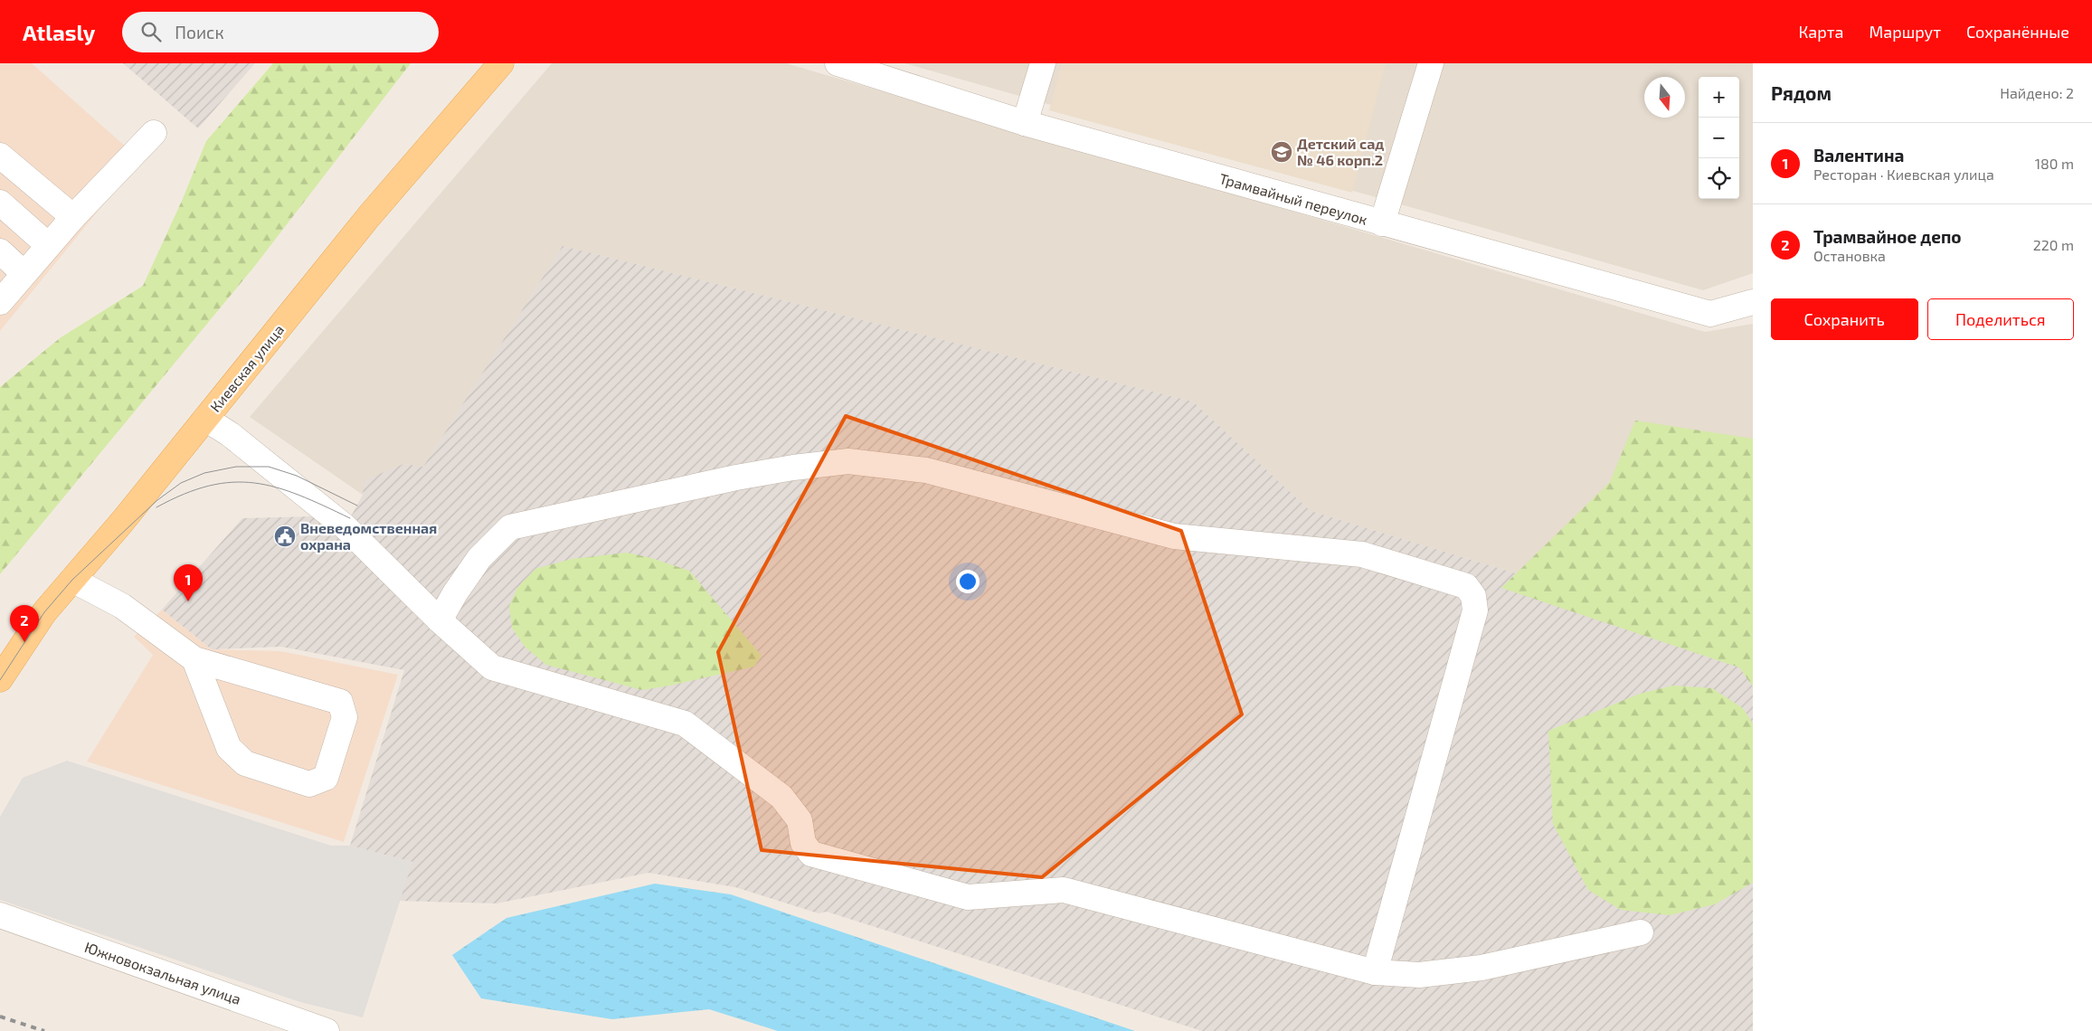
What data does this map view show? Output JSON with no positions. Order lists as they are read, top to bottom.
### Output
{
  "streets": {
    "main road": ["Киевская улица"],
    "street": ["Трамвайный переулок", "Южновокзальная улица"]
  },
  "places": {
    "school or university": ["Детский сад № 46 корп.2"],
    "public building": ["Вневедомственная охрана"]
  },
  "north": "bottom",
  "page": {
    "header": "Atlasly",
    "search": "Поиск",
    "nav": ["Карта", "Маршрут", "Сохранённые"],
    "heading": ["Рядом", "Найдено: 2"],
    "map_buttons": ["+", "−"],
    "list": [
      {
        "mark": "1",
        "name": "Валентина",
        "note": "Ресторан · Киевская улица",
        "value": "180 m"
      },
      {
        "mark": "2",
        "name": "Трамвайное депо",
        "note": "Остановка",
        "value": "220 m"
      }
    ],
    "buttons": ["Сохранить", "Поделиться"],
    "pins": ["1", "2"]
  }
}
